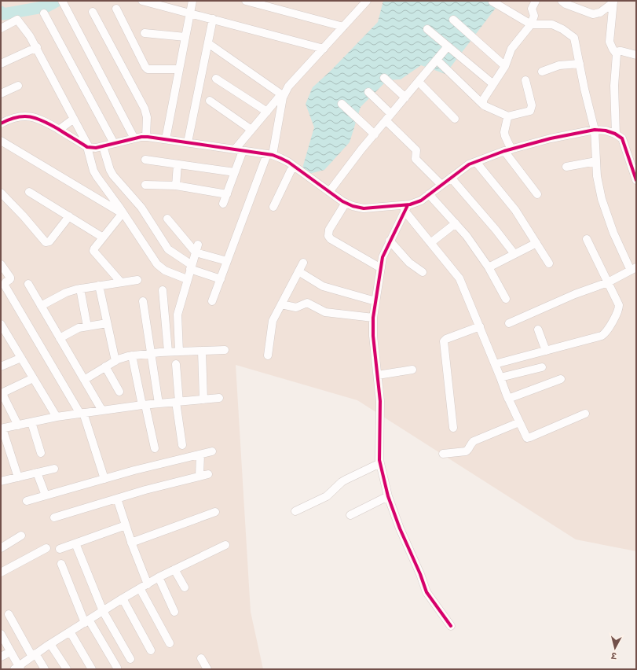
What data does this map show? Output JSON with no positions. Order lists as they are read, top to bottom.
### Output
{
  "north": "bottom"
}
